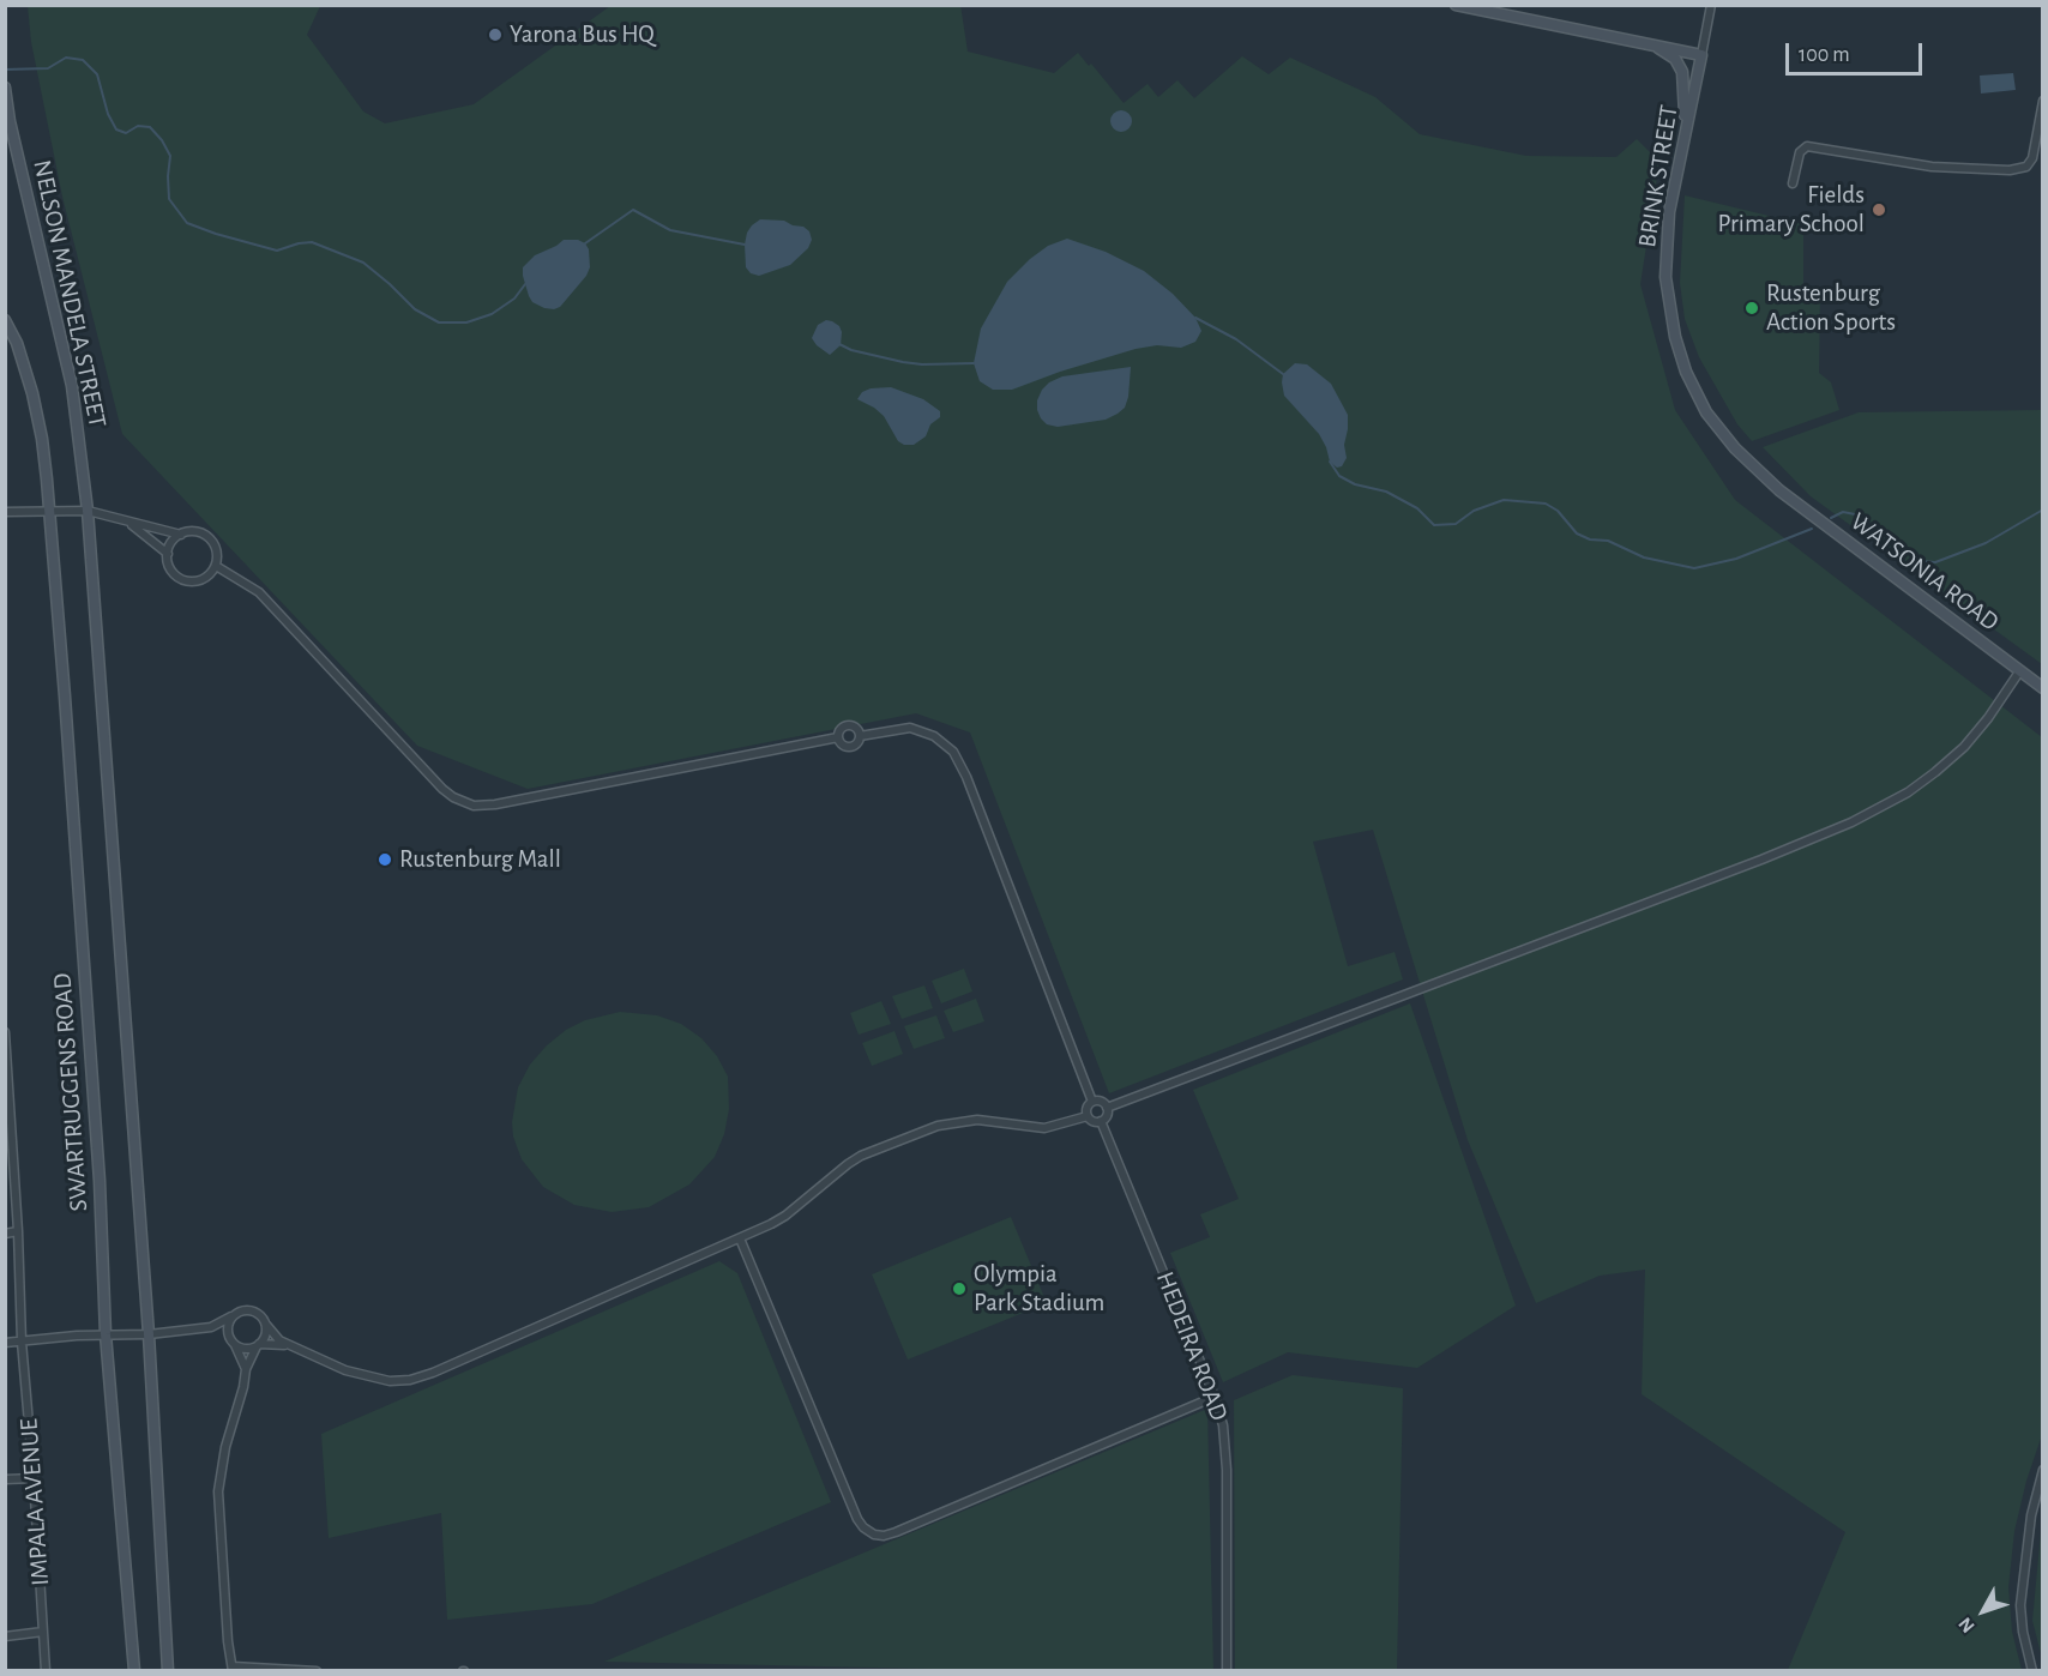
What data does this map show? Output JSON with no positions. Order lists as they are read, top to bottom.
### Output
{
  "streets": {
    "main road": [
      "BRINK STREET",
      "NELSON MANDELA STREET",
      "WATSONIA ROAD",
      "SWARTRUGGENS ROAD"
    ],
    "street": ["HEDEIRA ROAD", "IMPALA AVENUE"]
  },
  "crossings": [
    ["BRINK STREET", "WATSONIA ROAD"]
  ],
  "places": [
    "Yarona Bus HQ",
    "Fields Primary School",
    "Rustenburg Action Sports",
    "Rustenburg Mall",
    "Olympia Park Stadium"
  ],
  "scale_bar": "100 m",
  "north": "bottom left"
}
